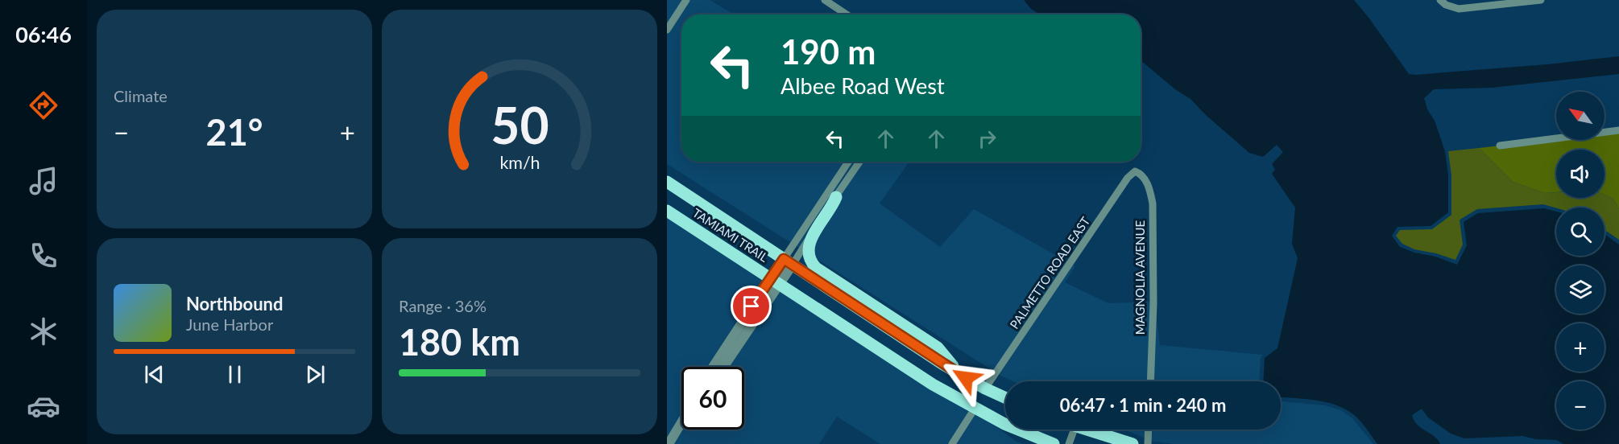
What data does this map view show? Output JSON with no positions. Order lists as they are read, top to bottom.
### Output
{
  "streets": {
    "main road": ["TAMIAMI TRAIL"],
    "street": ["PALMETTO ROAD EAST", "MAGNOLIA AVENUE"]
  },
  "crossings": [
    ["TAMIAMI TRAIL", "PALMETTO ROAD EAST"],
    ["PALMETTO ROAD EAST", "MAGNOLIA AVENUE"]
  ],
  "north": "top left",
  "page": {
    "tabs": "06:46",
    "tile": [
      "Climate",
      ["Range · 36%", "180 km"]
    ],
    "turn": ["190 m", "Albee Road West"],
    "map_buttons": ["+", "−"],
    "heat": ["−", "21°", "+"],
    "song": ["Northbound", "June Harbor"],
    "limit": "60",
    "trip": "06:47 · 1 min · 240 m",
    "gauge": ["50", "km/h"]
  }
}
